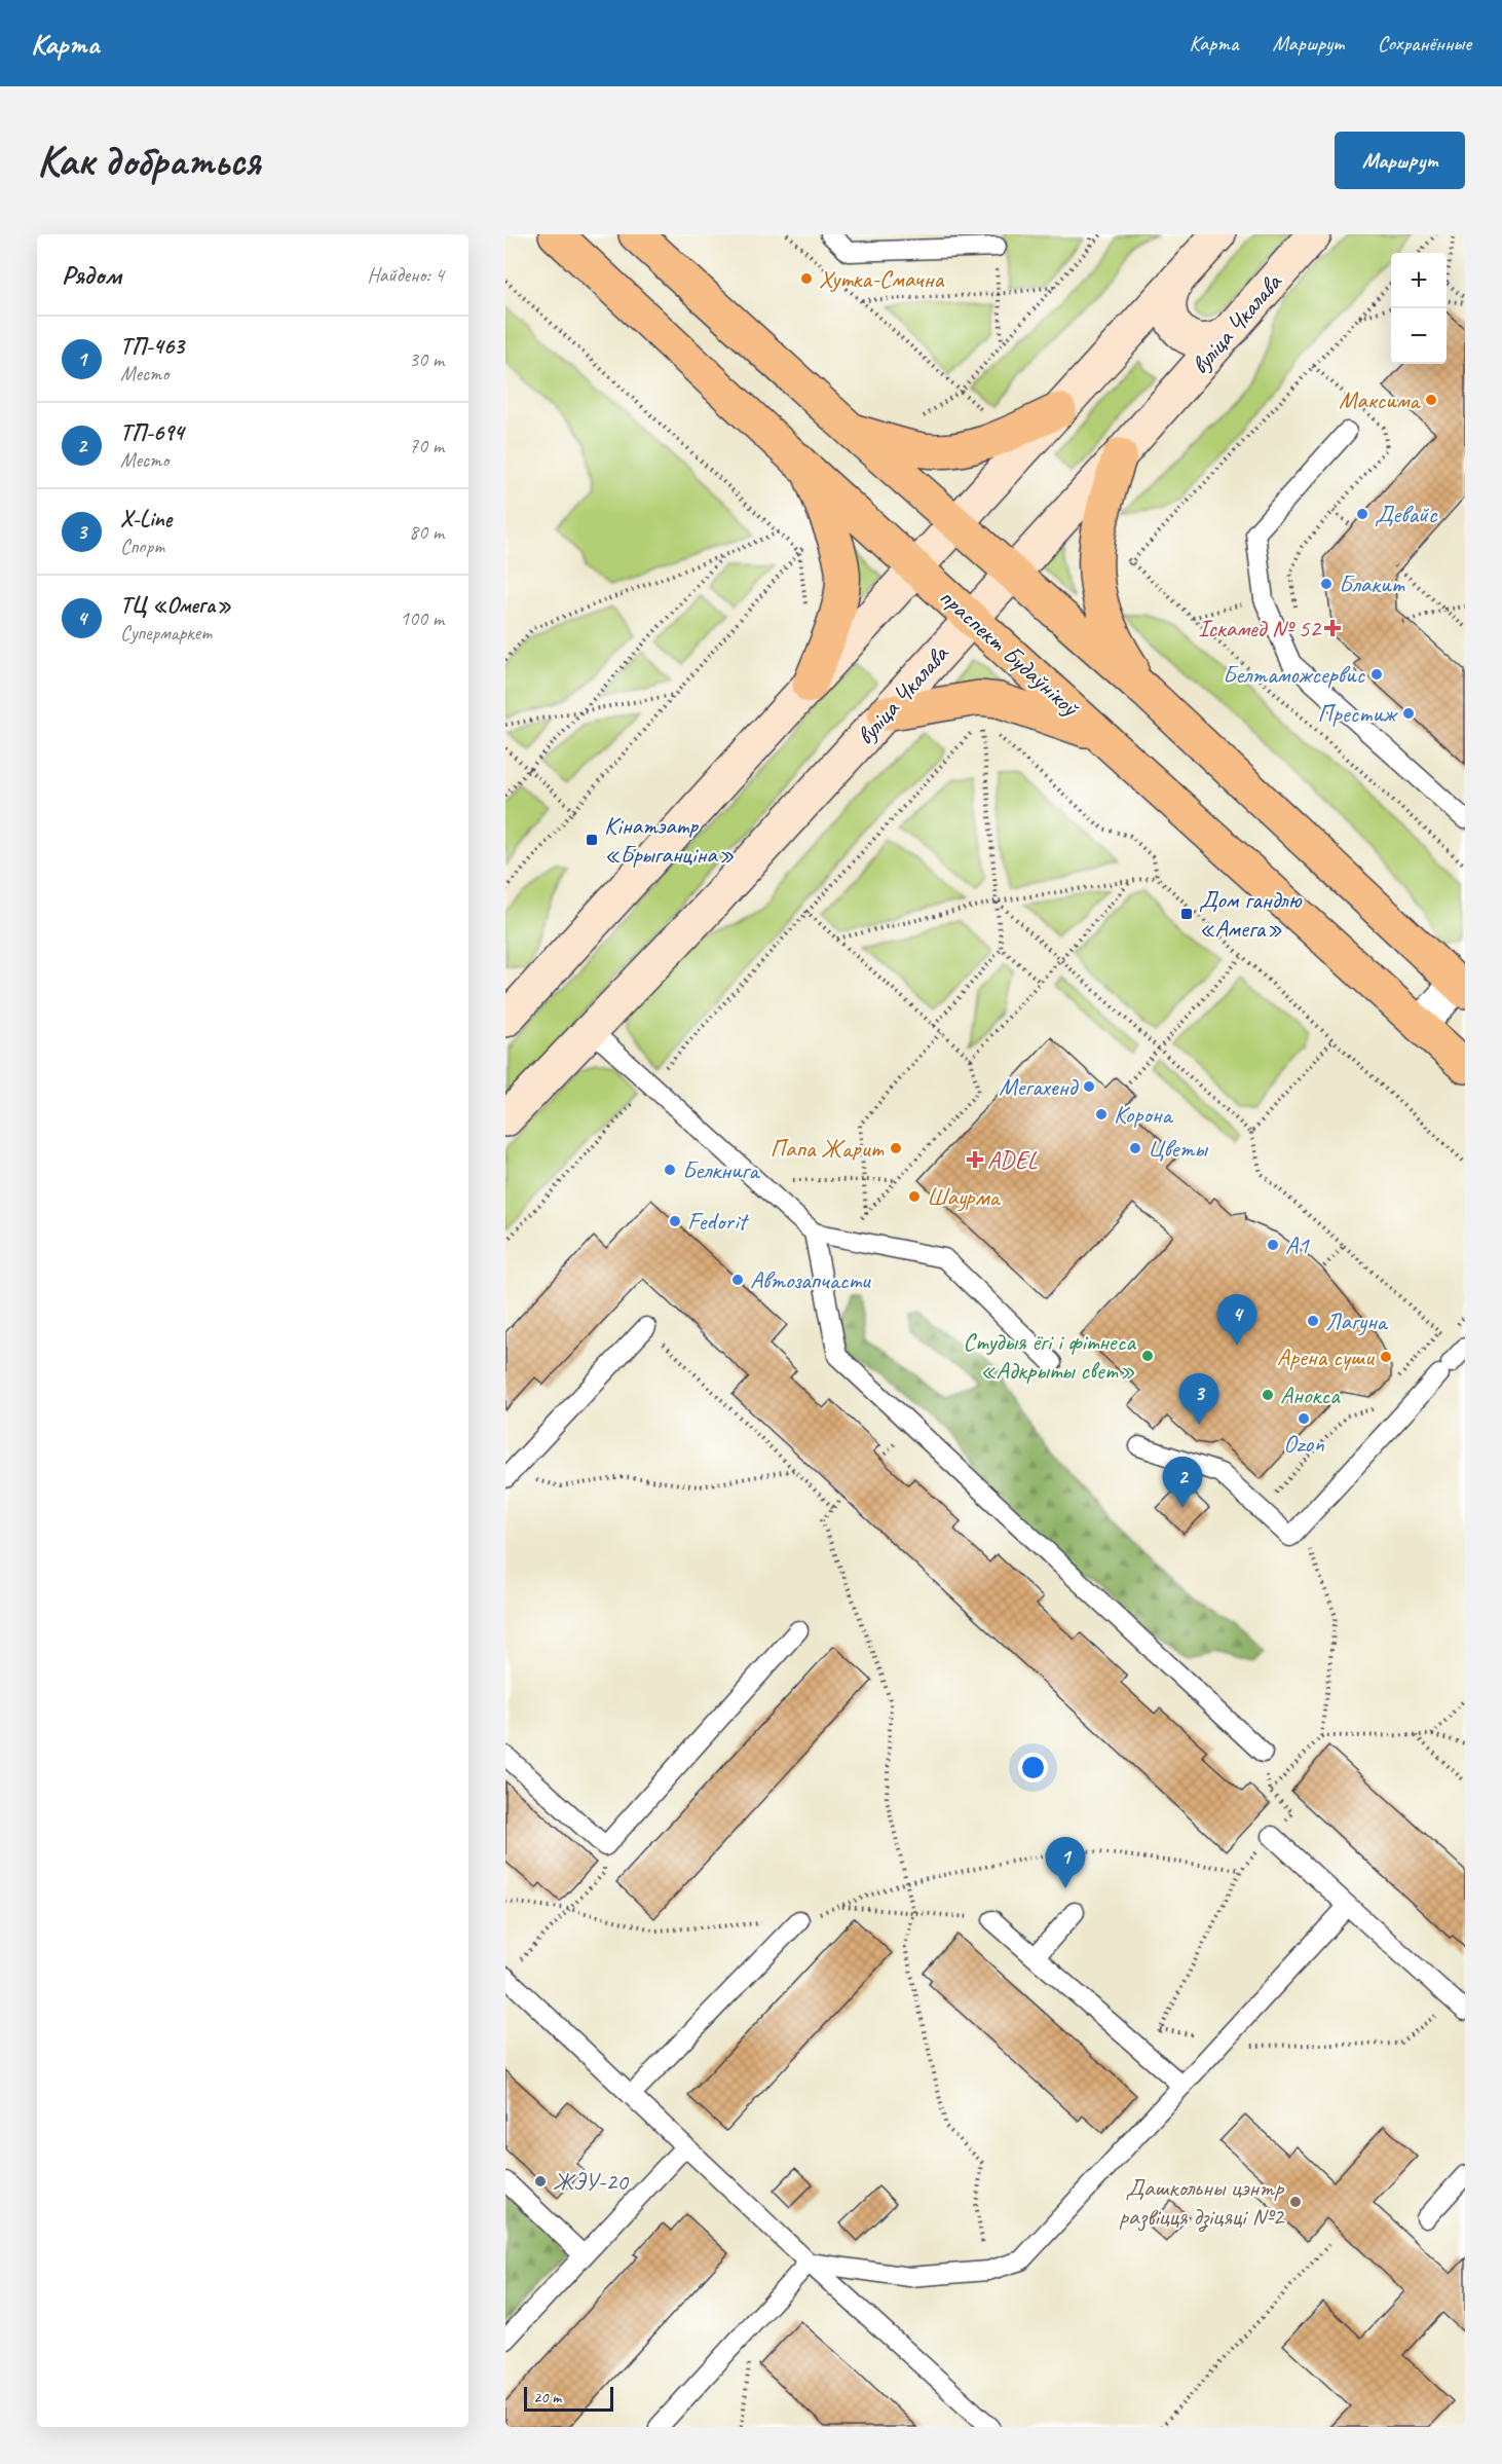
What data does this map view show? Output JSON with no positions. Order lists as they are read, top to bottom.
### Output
{
  "streets": {
    "main road": ["вуліца Чкалава", "праспект Будаўнікоў"]
  },
  "crossings": [
    ["вуліца Чкалава", "праспект Будаўнікоў"]
  ],
  "places": {
    "other": [
      "Хутка-Смачна",
      "Максима",
      "Девайс",
      "Блакит",
      "Белтаможсервис",
      "Престиж",
      "Мегахенд",
      "Корона",
      "Папа Жарит",
      "Цветы",
      "Белкнига",
      "Шаурма",
      "Fedorit",
      "A1",
      "Автозапчасти",
      "Лагуна",
      "Студыя ёгі і фітнеса «Адкрыты свет»",
      "Арена суши",
      "Анокса",
      "Ozon",
      "ЖЭУ-20",
      "Дашкольны цэнтр развіцця дзіцяці №2"
    ],
    "health": ["Іскамед № 52", "ADEL"],
    "transit": ["Кінатэатр «Брыганціна»", "Дом гандлю «Амега»"]
  },
  "scale_bar": "20 m",
  "page": {
    "header": "Карта",
    "nav": ["Карта", "Маршрут", "Сохранённые"],
    "buttons": "Маршрут",
    "title": "Как добраться",
    "heading": ["Рядом", "Найдено: 4"],
    "map_buttons": ["+", "−"],
    "list": [
      {
        "mark": "1",
        "name": "ТП-463",
        "note": "Место",
        "value": "30 m"
      },
      {
        "mark": "2",
        "name": "ТП-694",
        "note": "Место",
        "value": "70 m"
      },
      {
        "mark": "3",
        "name": "X-Line",
        "note": "Спорт",
        "value": "80 m"
      },
      {
        "mark": "4",
        "name": "ТЦ «Омега»",
        "note": "Супермаркет",
        "value": "100 m"
      }
    ],
    "pins": [
      "4",
      "3",
      "2",
      "1"
    ],
    "scale": "20 m"
  }
}
